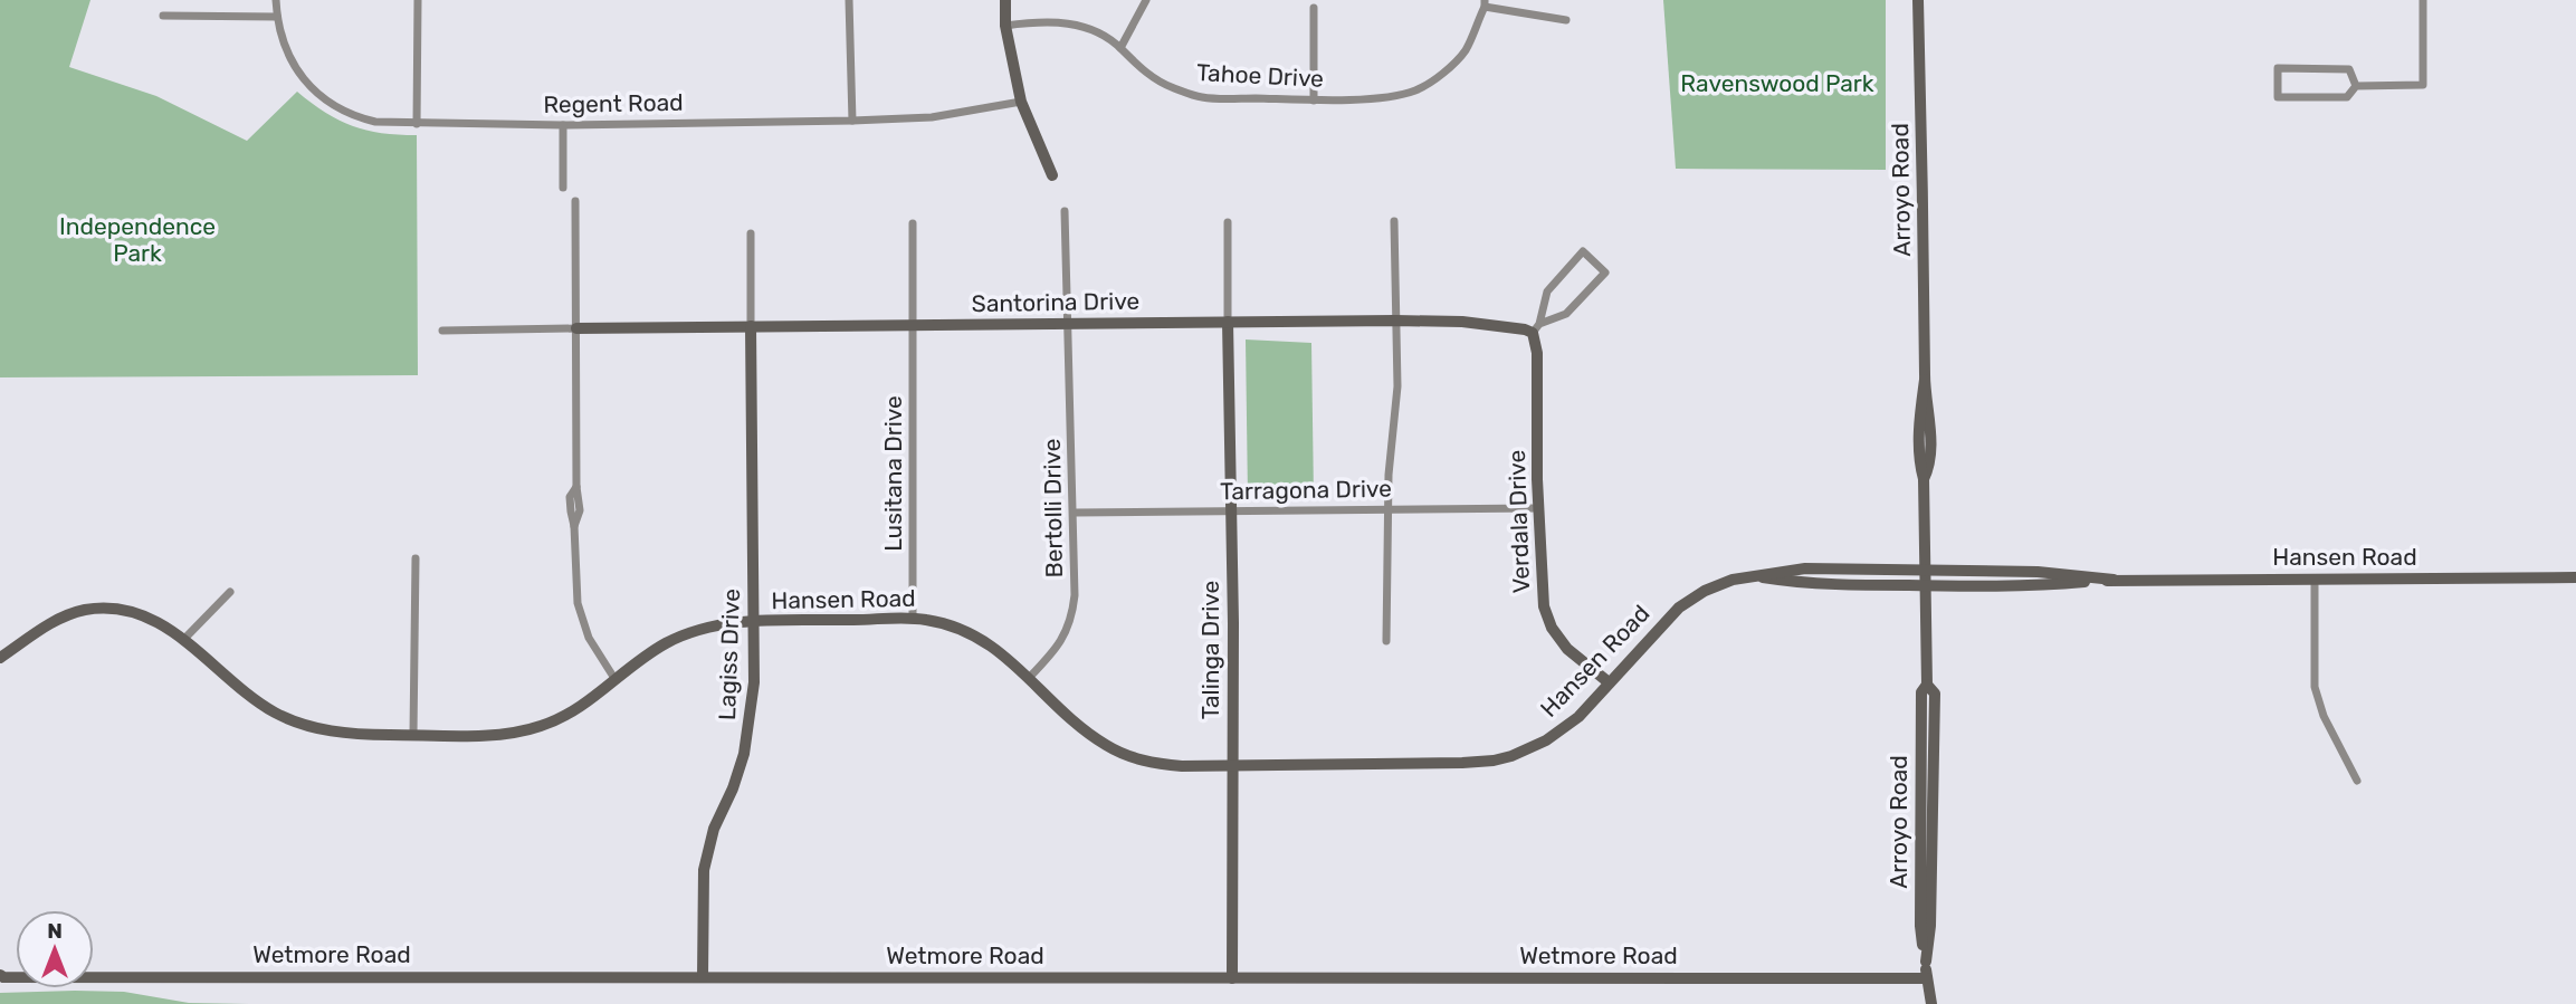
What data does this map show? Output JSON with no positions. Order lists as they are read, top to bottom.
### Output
{
  "streets": {
    "street": [
      "Tahoe Drive",
      "Regent Road",
      "Arroyo Road",
      "Santorina Drive",
      "Lusitana Drive",
      "Tarragona Drive",
      "Bertolli Drive",
      "Verdala Drive",
      "Hansen Road",
      "Talinga Drive",
      "Lagiss Drive",
      "Wetmore Road"
    ]
  },
  "crossings": [
    ["Arroyo Road", "Hansen Road"],
    ["Arroyo Road", "Wetmore Road"],
    ["Santorina Drive", "Lusitana Drive"],
    ["Santorina Drive", "Bertolli Drive"],
    ["Santorina Drive", "Verdala Drive"],
    ["Santorina Drive", "Talinga Drive"],
    ["Santorina Drive", "Lagiss Drive"],
    ["Lusitana Drive", "Hansen Road"],
    ["Tarragona Drive", "Bertolli Drive"],
    ["Tarragona Drive", "Verdala Drive"],
    ["Tarragona Drive", "Talinga Drive"],
    ["Bertolli Drive", "Hansen Road"],
    ["Verdala Drive", "Hansen Road"],
    ["Hansen Road", "Talinga Drive"],
    ["Hansen Road", "Lagiss Drive"],
    ["Talinga Drive", "Wetmore Road"],
    ["Lagiss Drive", "Wetmore Road"]
  ],
  "parks": ["Ravenswood Park", "Independence Park"],
  "north": "top"
}
